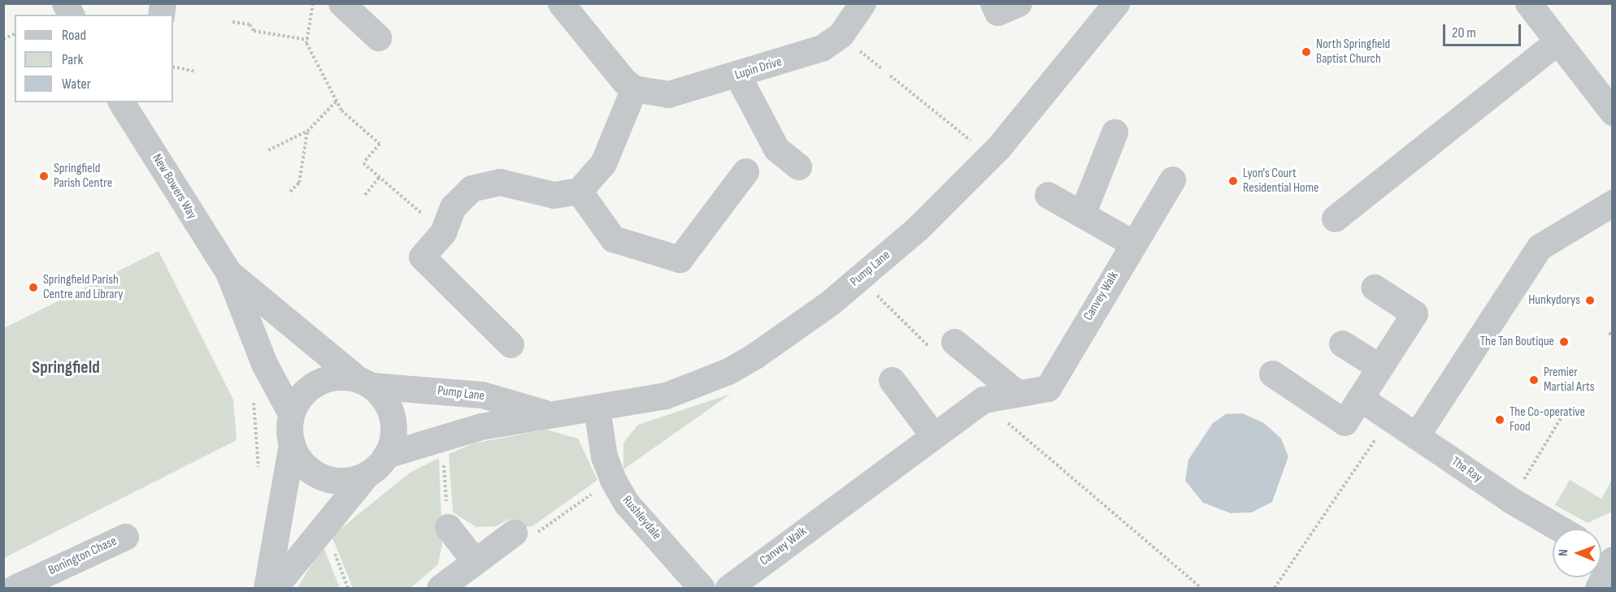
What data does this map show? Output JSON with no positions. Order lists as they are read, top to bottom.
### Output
{
  "streets": {
    "street": [
      "Lupin Drive",
      "New Bowers Way",
      "Pump Lane",
      "Canvey Walk",
      "The Ray",
      "Rushleydale",
      "Bonington Chase"
    ]
  },
  "crossings": [
    ["New Bowers Way", "Pump Lane"],
    ["Pump Lane", "Rushleydale"]
  ],
  "districts": ["Springfield"],
  "places": [
    "North Springfield Baptist Church",
    "Springfield Parish Centre",
    "Lyon's Court Residential Home",
    "Springfield Parish Centre and Library",
    "Hunkydorys",
    "The Tan Boutique",
    "Premier Martial Arts",
    "The Co-operative Food"
  ],
  "legend": ["Road", "Park", "Water"],
  "scale_bar": "20 m",
  "north": "left"
}
